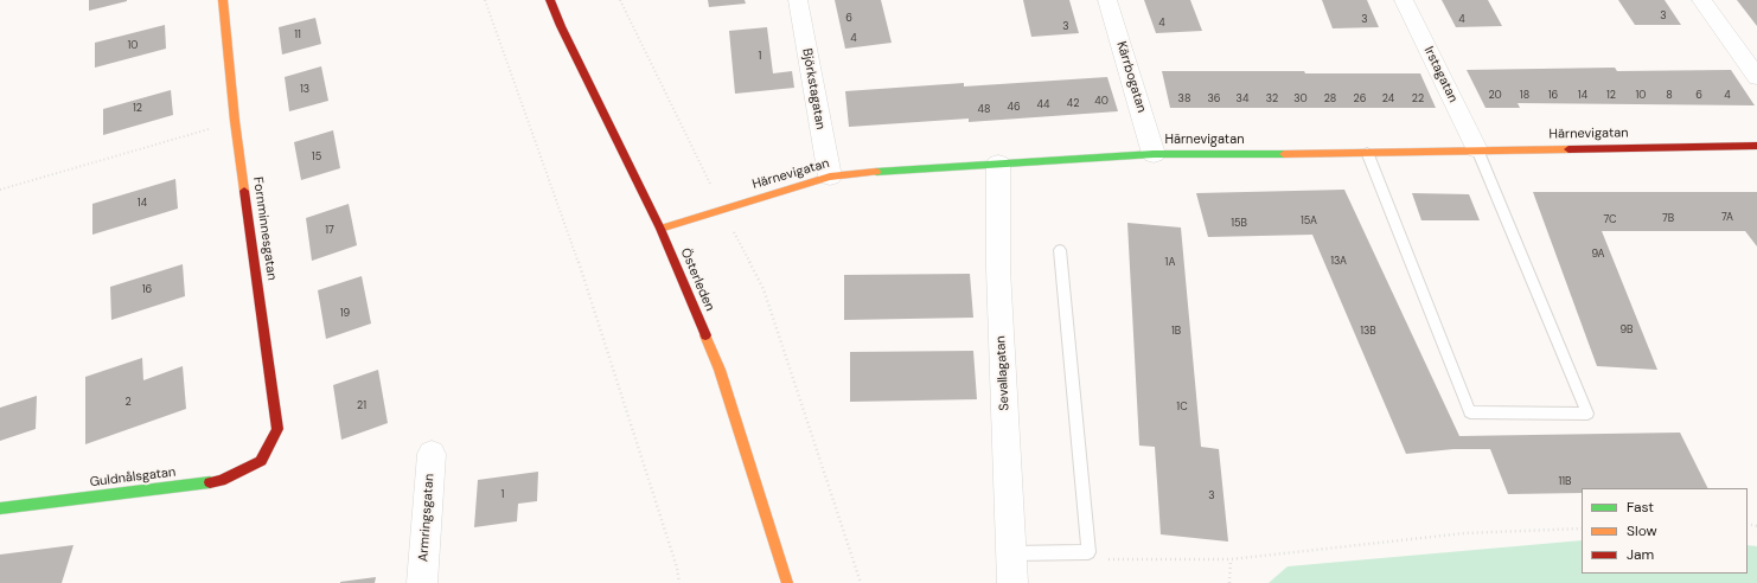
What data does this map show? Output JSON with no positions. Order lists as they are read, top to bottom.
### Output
{
  "streets": {
    "street": [
      "Irstagatan",
      "Kärrbogatan",
      "Björkstagatan",
      "Härnevigatan",
      "Fornminnesgatan",
      "Österleden",
      "Sevallagatan",
      "Guldnålsgatan",
      "Armringsgatan"
    ]
  },
  "crossings": [
    ["Irstagatan", "Härnevigatan"],
    ["Kärrbogatan", "Härnevigatan"],
    ["Björkstagatan", "Härnevigatan"],
    ["Härnevigatan", "Österleden"],
    ["Härnevigatan", "Sevallagatan"],
    ["Fornminnesgatan", "Guldnålsgatan"]
  ],
  "house_numbers": [
    "3",
    "6",
    "3",
    "4",
    "4",
    "3",
    "11",
    "4",
    "10",
    "1",
    "13",
    "20",
    "18",
    "16",
    "14",
    "12",
    "10",
    "8",
    "6",
    "4",
    "38",
    "36",
    "34",
    "32",
    "30",
    "28",
    "26",
    "24",
    "22",
    "40",
    "42",
    "44",
    "46",
    "12",
    "48",
    "15",
    "14",
    "7A",
    "7B",
    "7C",
    "15A",
    "15B",
    "17",
    "9A",
    "13A",
    "1A",
    "16",
    "19",
    "9B",
    "1B",
    "13B",
    "2",
    "21",
    "1C",
    "11B",
    "1",
    "3"
  ],
  "legend": ["Fast", "Slow", "Jam"]
}
